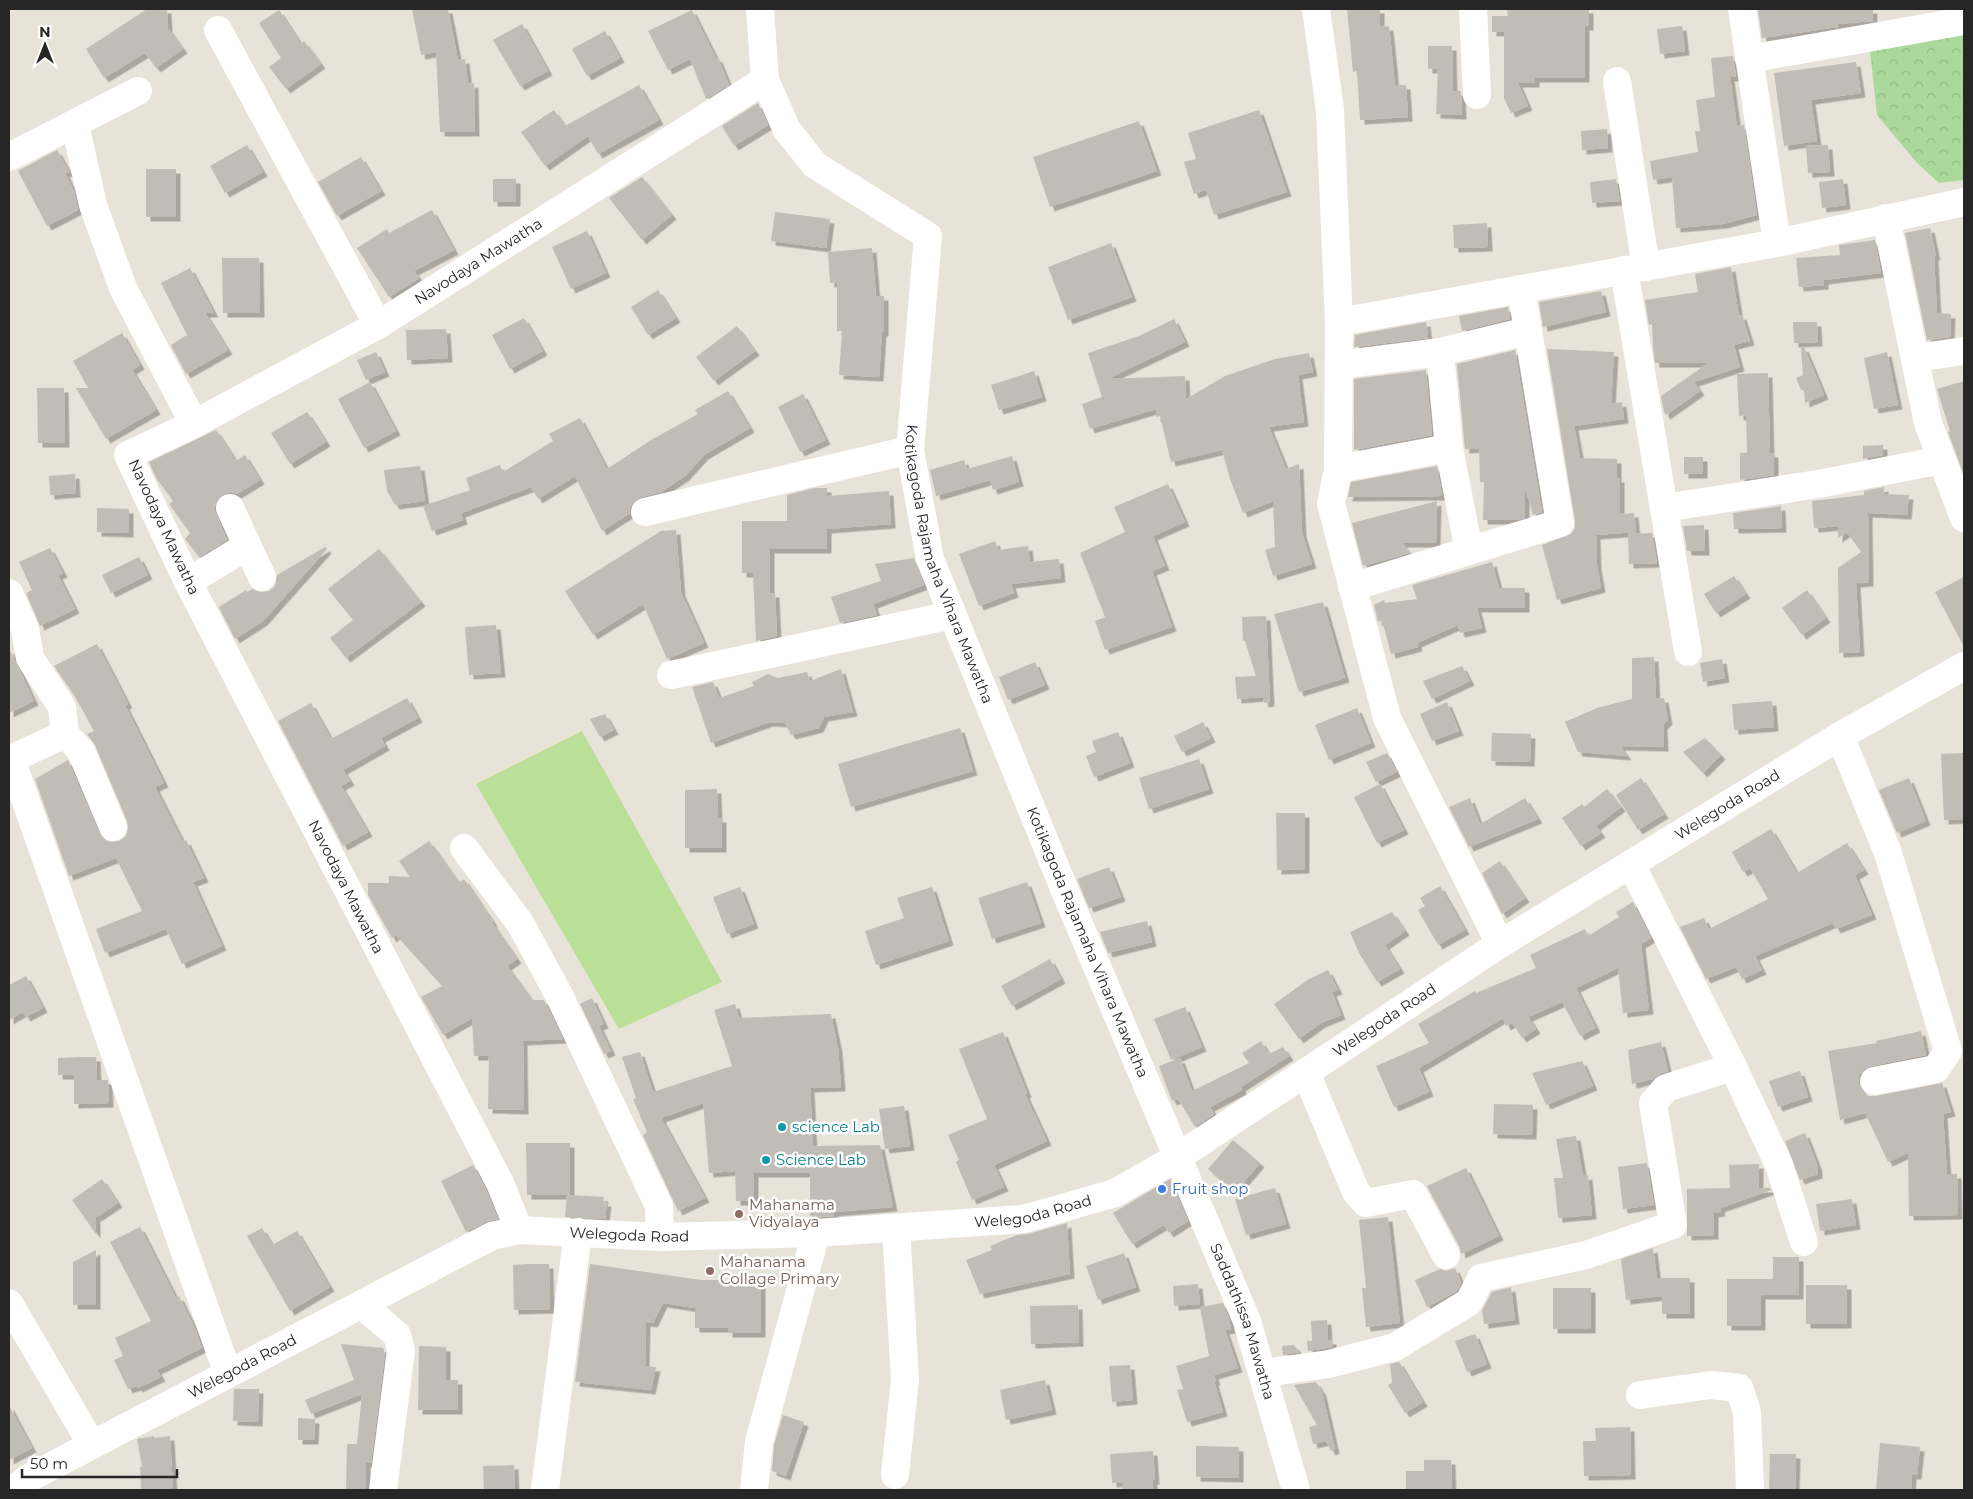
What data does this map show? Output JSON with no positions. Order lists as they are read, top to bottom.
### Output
{
  "streets": {
    "street": [
      "Navodaya Mawatha",
      "Kotikagoda Rajamaha Vihara Mawatha",
      "Welegoda Road",
      "Saddathissa Mawatha"
    ]
  },
  "crossings": [
    ["Navodaya Mawatha", "Kotikagoda Rajamaha Vihara Mawatha"],
    ["Navodaya Mawatha", "Welegoda Road"],
    ["Kotikagoda Rajamaha Vihara Mawatha", "Welegoda Road"],
    ["Kotikagoda Rajamaha Vihara Mawatha", "Saddathissa Mawatha"],
    ["Welegoda Road", "Saddathissa Mawatha"]
  ],
  "places": [
    "science Lab",
    "Science Lab",
    "Fruit shop",
    "Mahanama Vidyalaya",
    "Mahanama Collage Primary"
  ],
  "scale_bar": "50 m",
  "north": "top"
}
